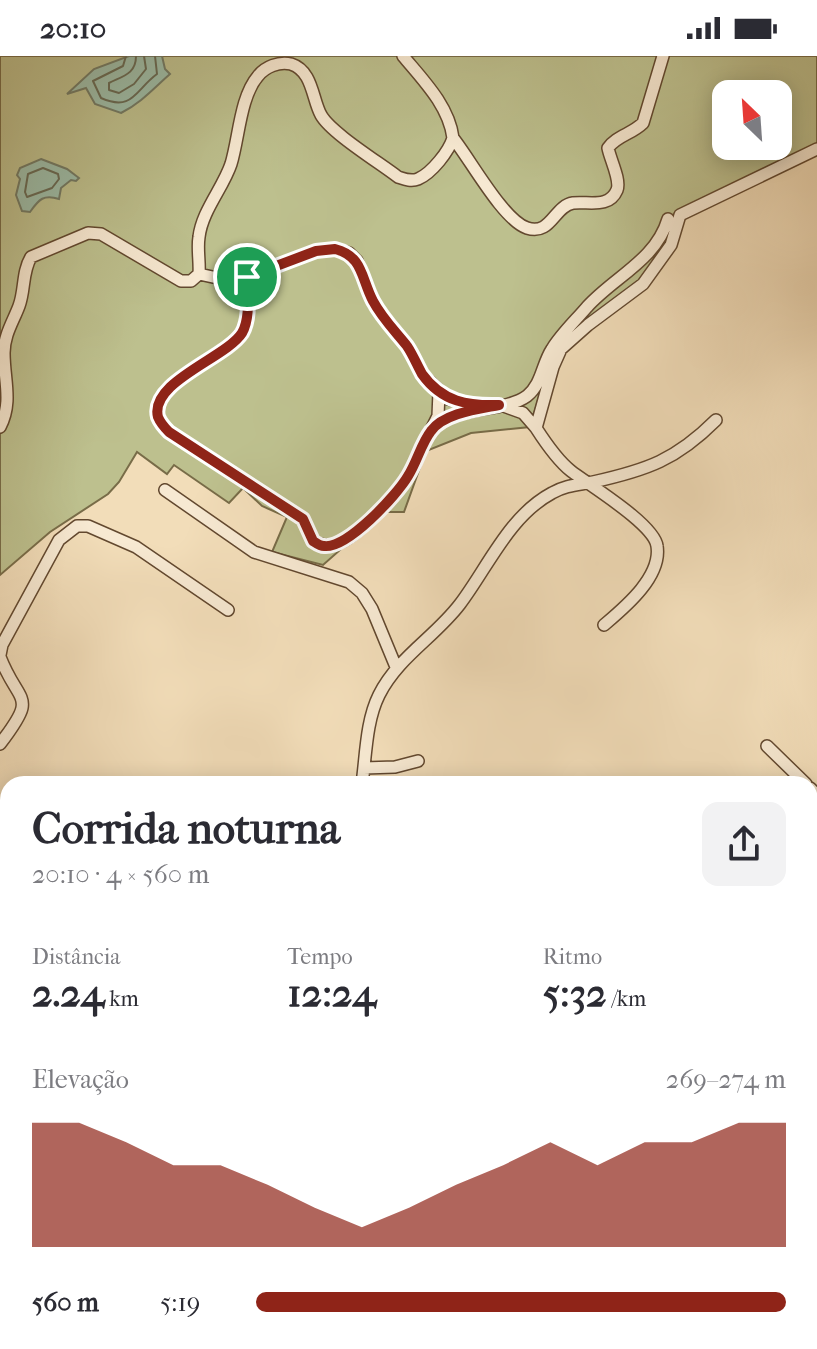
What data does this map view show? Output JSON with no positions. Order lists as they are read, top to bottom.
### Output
{
  "north": "top left",
  "page": {
    "status": "20:10",
    "heading": ["Corrida noturna", "20:10 · 4 × 560 m"],
    "stats": [
      ["Distância", "2.24 km"],
      ["Tempo", "12:24"],
      ["Ritmo", "5:32 /km"]
    ],
    "chart": ["Elevação", "269–274 m"],
    "list": [
      {
        "name": "560 m",
        "note": "5:19"
      }
    ]
  }
}
